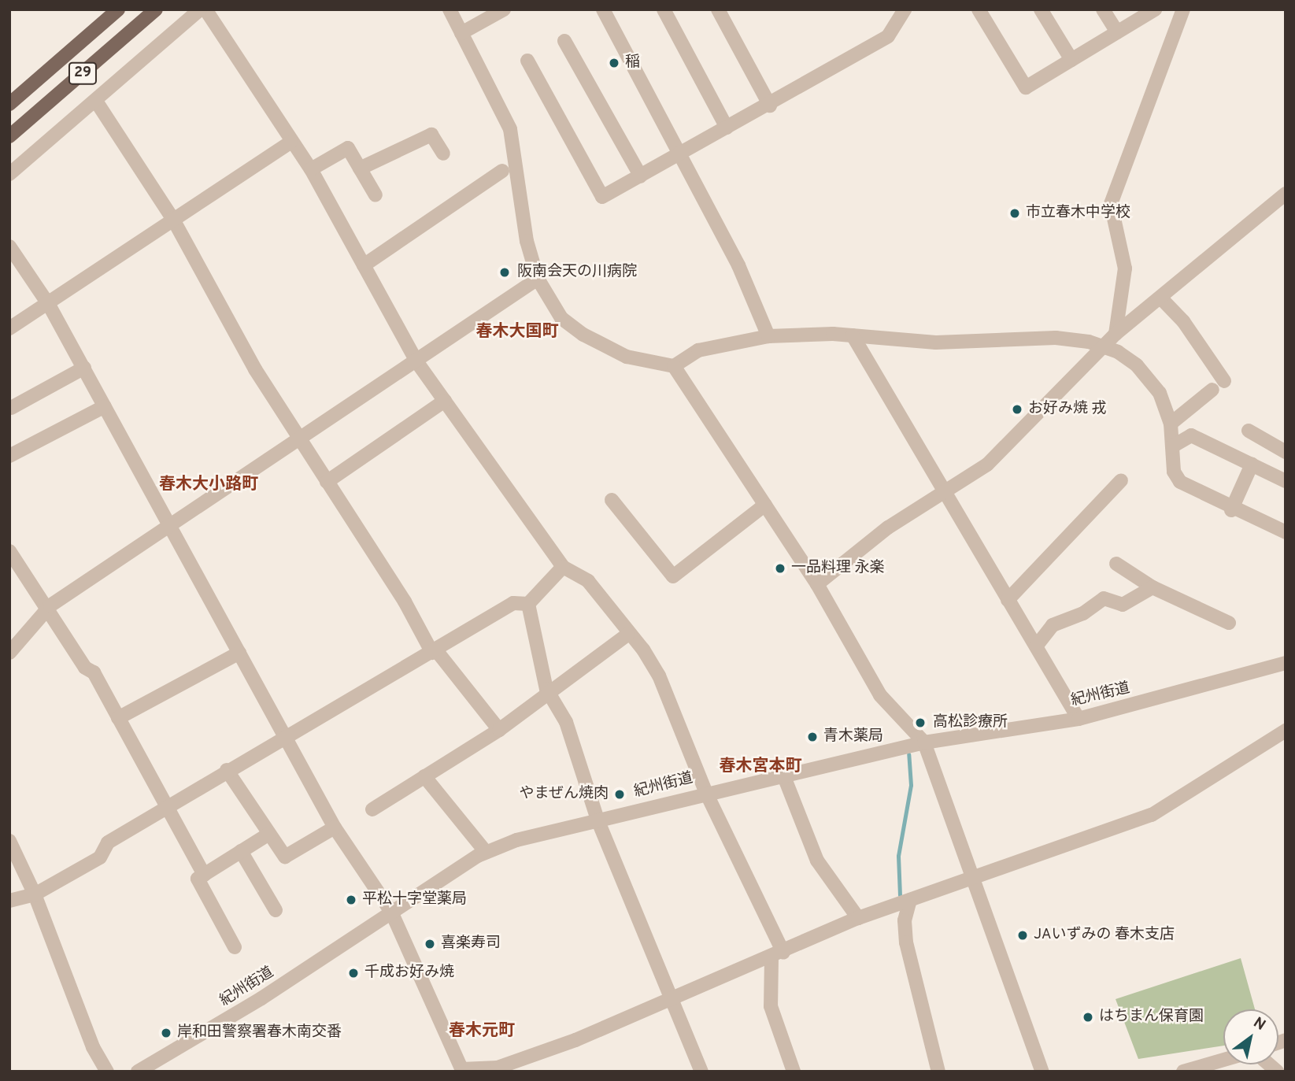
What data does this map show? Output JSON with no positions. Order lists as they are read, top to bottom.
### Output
{
  "streets": {
    "main road": ["29"],
    "street": ["紀州街道"]
  },
  "districts": [
    "春木大国町",
    "春木大小路町",
    "春木宮本町",
    "春木元町"
  ],
  "places": [
    "稲",
    "市立春木中学校",
    "阪南会天の川病院",
    "お好み焼 戎",
    "一品料理 永楽",
    "高松診療所",
    "青木薬局",
    "やまぜん焼肉",
    "平松十字堂薬局",
    "JAいずみの 春木支店",
    "喜楽寿司",
    "千成お好み焼",
    "はちまん保育園",
    "岸和田警察署春木南交番"
  ],
  "north": "top right"
}
